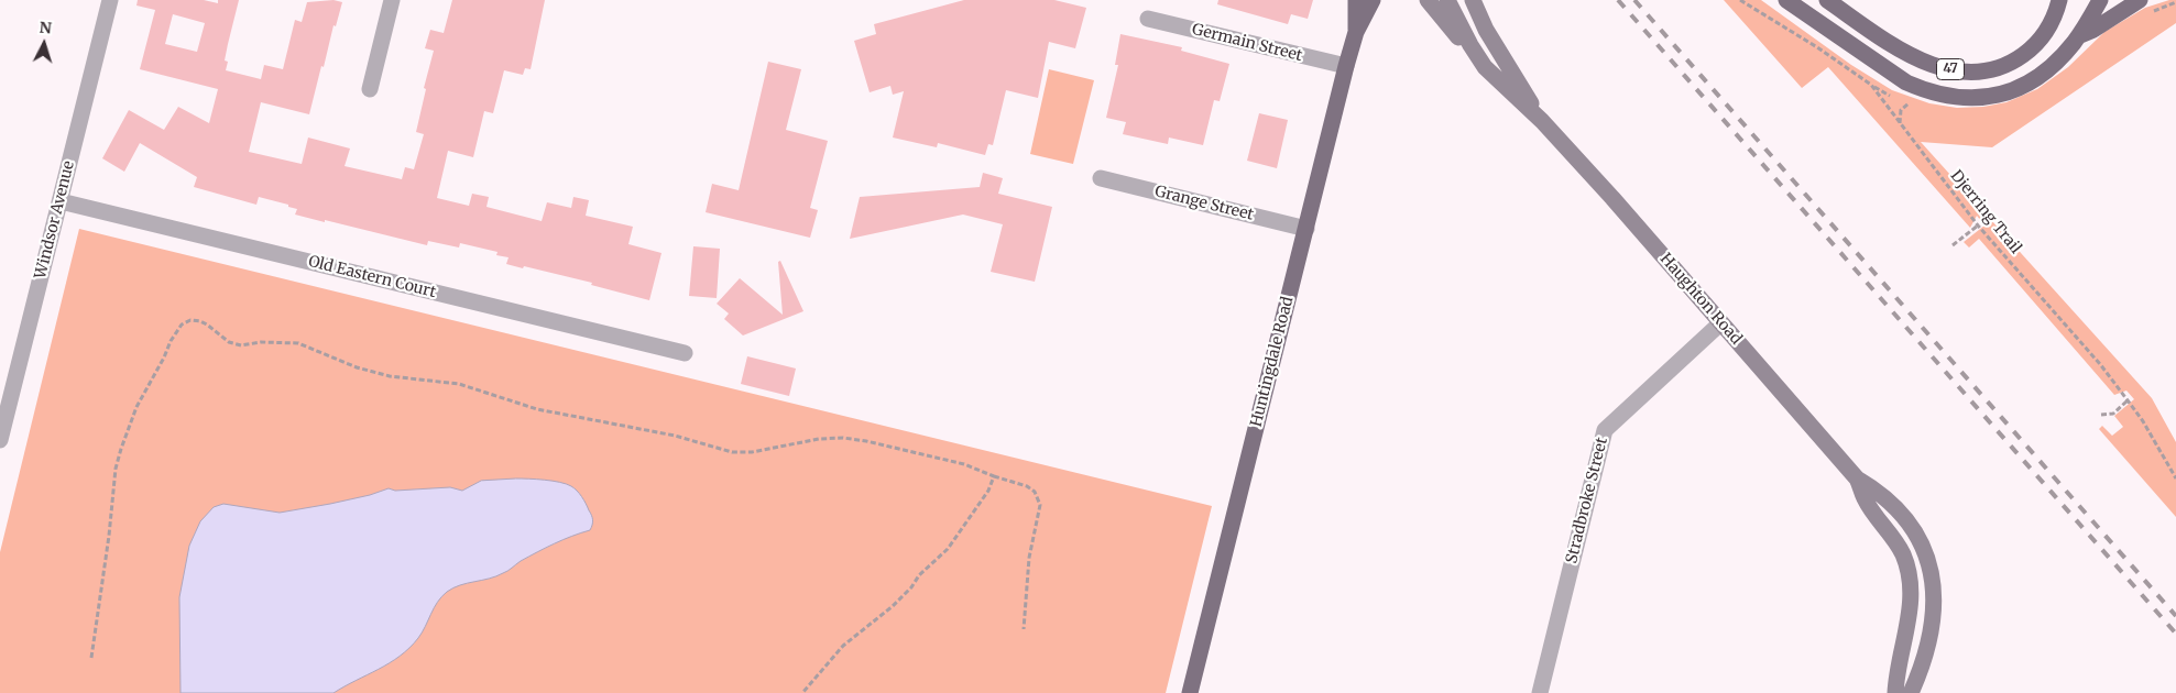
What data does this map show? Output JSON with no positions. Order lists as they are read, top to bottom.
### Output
{
  "streets": {
    "main road": ["47", "Huntingdale Road"],
    "street": [
      "Germain Street",
      "Grange Street",
      "Windsor Avenue",
      "Old Eastern Court",
      "Haughton Road",
      "Stradbroke Street"
    ],
    "path": ["Djerring Trail"]
  },
  "crossings": [
    ["Germain Street", "Huntingdale Road"],
    ["Grange Street", "Huntingdale Road"],
    ["Windsor Avenue", "Old Eastern Court"],
    ["Haughton Road", "Stradbroke Street"]
  ],
  "north": "top"
}
